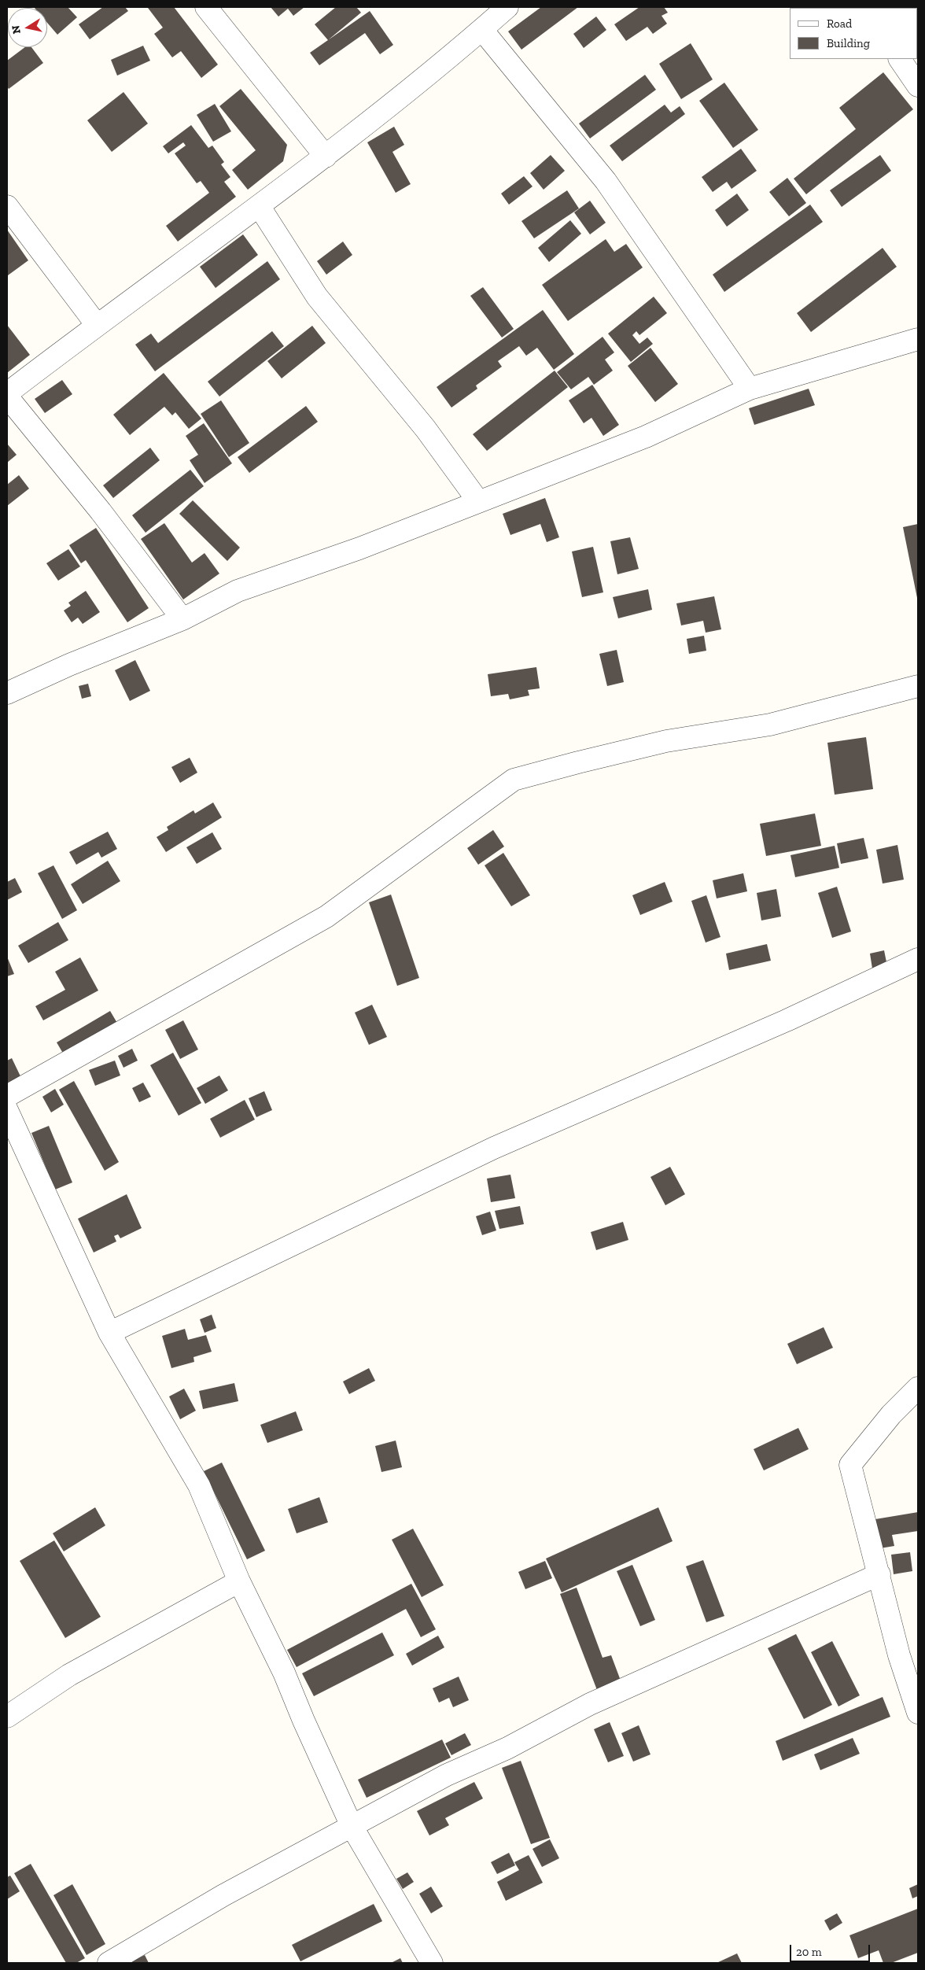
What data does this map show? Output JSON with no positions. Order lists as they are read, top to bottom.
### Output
{
  "legend": ["Road", "Building"],
  "scale_bar": "20 m",
  "north": "left"
}
